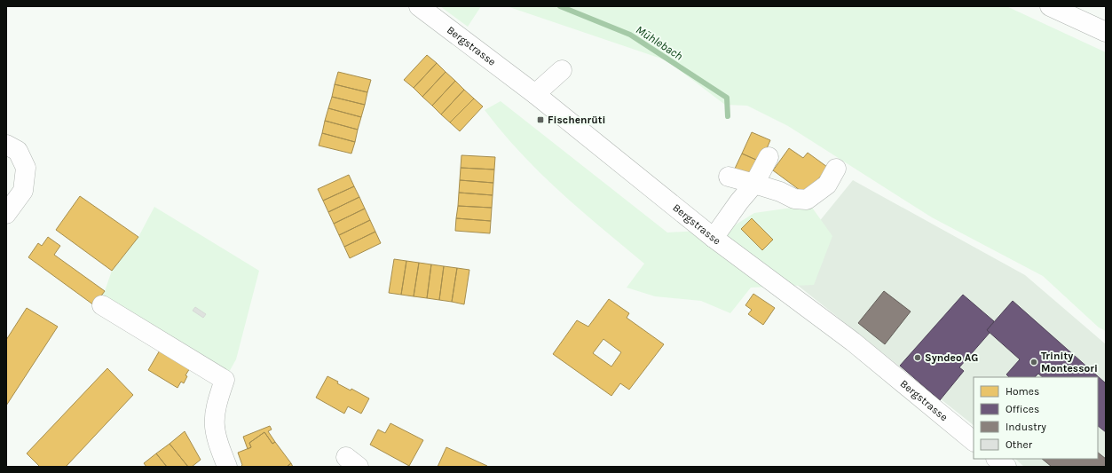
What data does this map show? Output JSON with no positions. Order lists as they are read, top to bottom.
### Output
{
  "streets": {
    "main road": ["Bergstrasse"]
  },
  "water": ["Mühlebach"],
  "places": {
    "transit": ["Fischenrüti"],
    "other": ["Syndeo AG", "Trinity Montessori"]
  },
  "legend": [
    "Homes",
    "Offices",
    "Industry",
    "Other"
  ]
}
